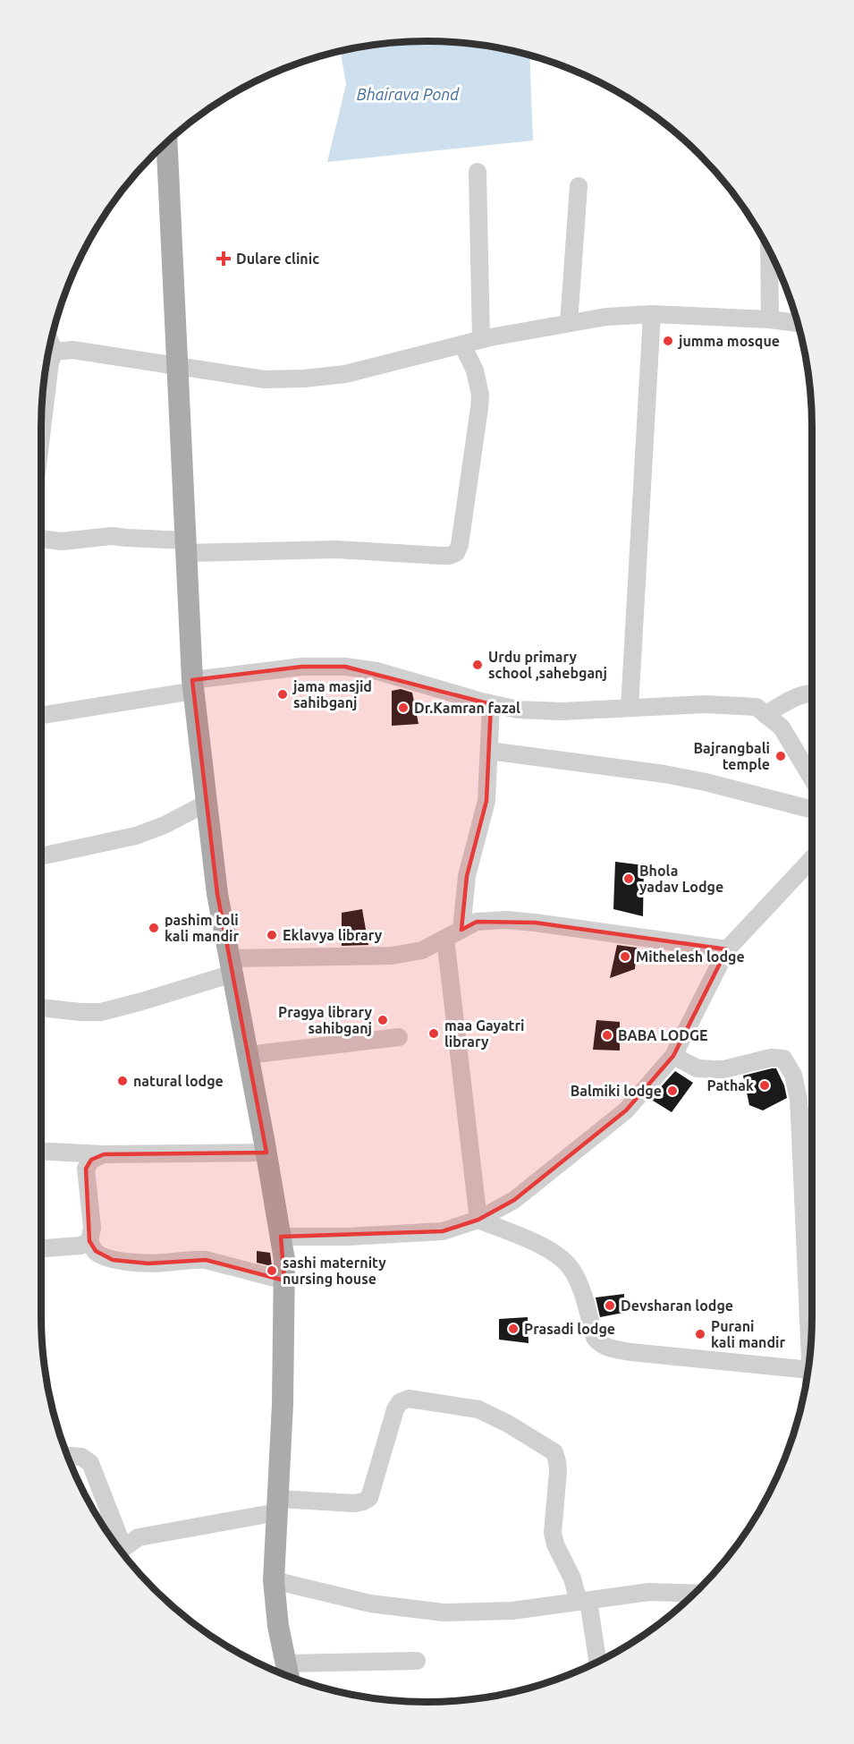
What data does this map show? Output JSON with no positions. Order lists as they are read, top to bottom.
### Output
{
  "water": ["Bhairava Pond"],
  "places": {
    "health": ["Dulare clinic"],
    "other": [
      "jumma mosque",
      "Urdu primary school ,sahebganj",
      "jama masjid sahibganj",
      "Dr.Kamran fazal",
      "Bajrangbali temple",
      "Bhola yadav Lodge",
      "pashim toli kali mandir",
      "Eklavya library",
      "Mithelesh lodge",
      "Pragya library sahibganj",
      "maa Gayatri library",
      "BABA LODGE",
      "natural lodge",
      "Pathak",
      "Balmiki lodge",
      "sashi maternity nursing house",
      "Devsharan lodge",
      "Prasadi lodge",
      "Purani kali mandir"
    ]
  }
}
